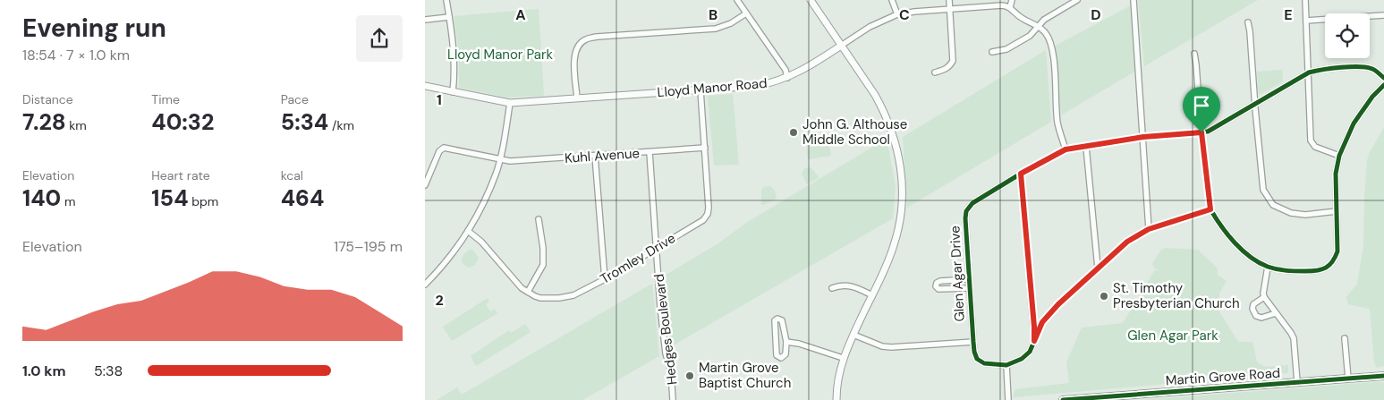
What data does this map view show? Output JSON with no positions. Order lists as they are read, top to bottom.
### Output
{
  "streets": {
    "main road": ["Martin Grove Road"],
    "street": [
      "Lloyd Manor Road",
      "Kuhl Avenue",
      "Tromley Drive",
      "Glen Agar Drive",
      "Hedges Boulevard"
    ]
  },
  "crossings": [
    ["Lloyd Manor Road", "Tromley Drive"],
    ["Kuhl Avenue", "Tromley Drive"],
    ["Kuhl Avenue", "Hedges Boulevard"],
    ["Tromley Drive", "Hedges Boulevard"]
  ],
  "parks": ["Lloyd Manor Park", "Glen Agar Park"],
  "places": ["John G. Althouse Middle School", "St. Timothy Presbyterian Church", "Martin Grove Baptist Church"],
  "page": {
    "heading": ["Evening run", "18:54 · 7 × 1.0 km"],
    "stats": [
      ["Distance", "7.28 km"],
      ["Time", "40:32"],
      ["Pace", "5:34 /km"],
      ["Elevation", "140 m"],
      ["Heart rate", "154 bpm"],
      ["kcal", "464"]
    ],
    "chart": ["Elevation", "175–195 m"],
    "list": [
      {
        "name": "1.0 km",
        "note": "5:38"
      }
    ]
  },
  "grid": {
    "columns": [
      "A",
      "B",
      "C",
      "D",
      "E"
    ],
    "rows": ["1", "2"]
  }
}
